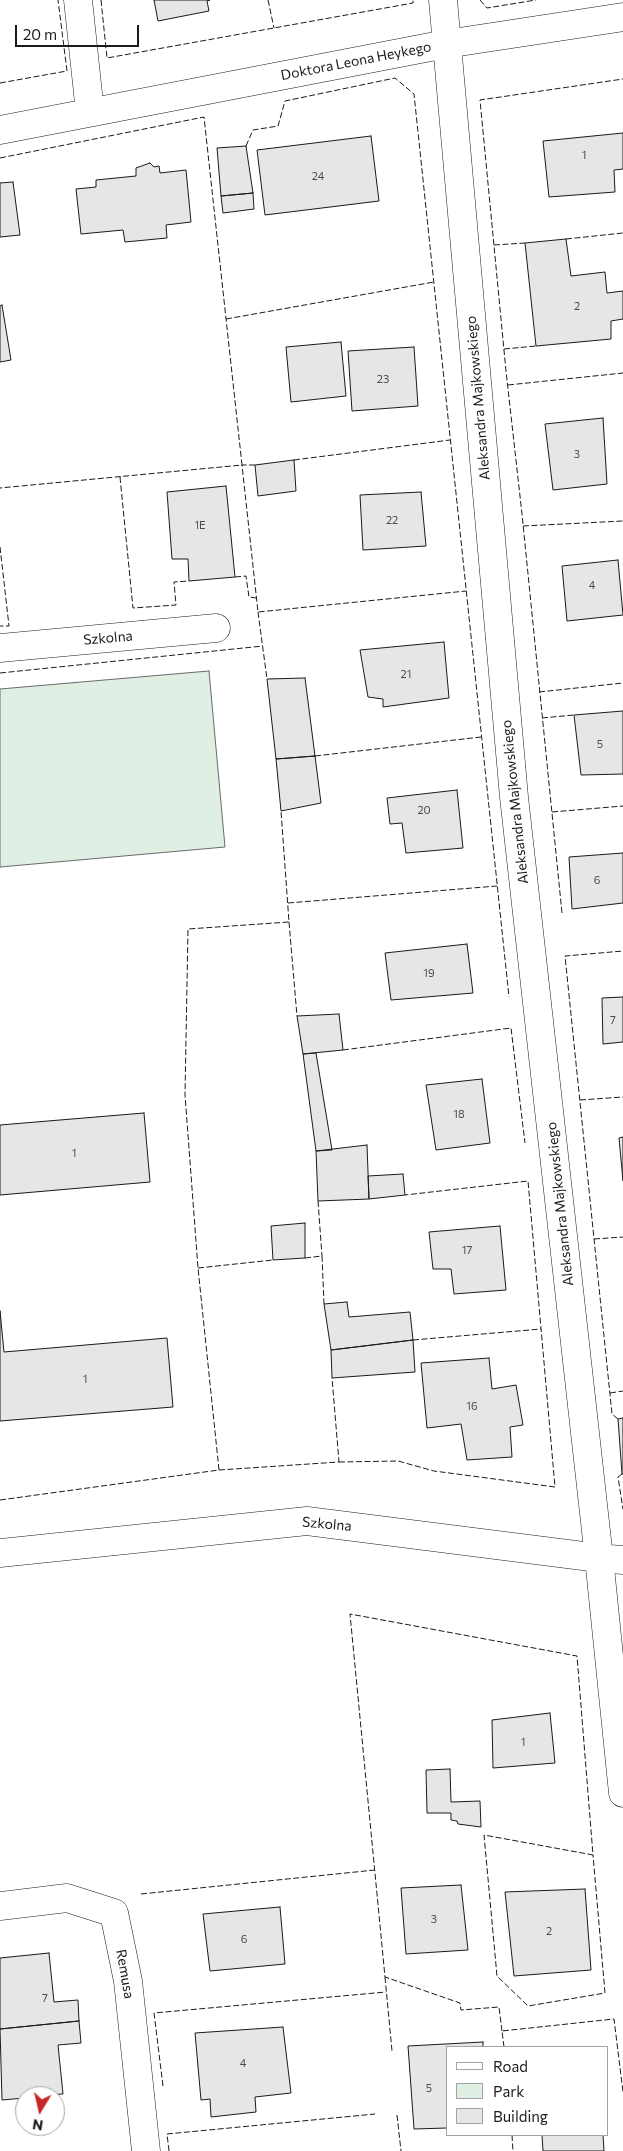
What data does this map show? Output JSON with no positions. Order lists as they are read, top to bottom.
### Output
{
  "streets": {
    "street": [
      "Doktora Leona Heykego",
      "Aleksandra Majkowskiego",
      "Szkolna",
      "Remusa"
    ]
  },
  "crossings": [
    ["Doktora Leona Heykego", "Aleksandra Majkowskiego"],
    ["Aleksandra Majkowskiego", "Szkolna"]
  ],
  "house_numbers": [
    "1",
    "24",
    "2",
    "23",
    "3",
    "22",
    "1E",
    "4",
    "21",
    "5",
    "20",
    "6",
    "19",
    "7",
    "18",
    "1",
    "17",
    "1",
    "16",
    "1",
    "3",
    "2",
    "6",
    "7",
    "4",
    "5"
  ],
  "legend": ["Road", "Park", "Building"],
  "scale_bar": "20 m",
  "north": "bottom"
}
